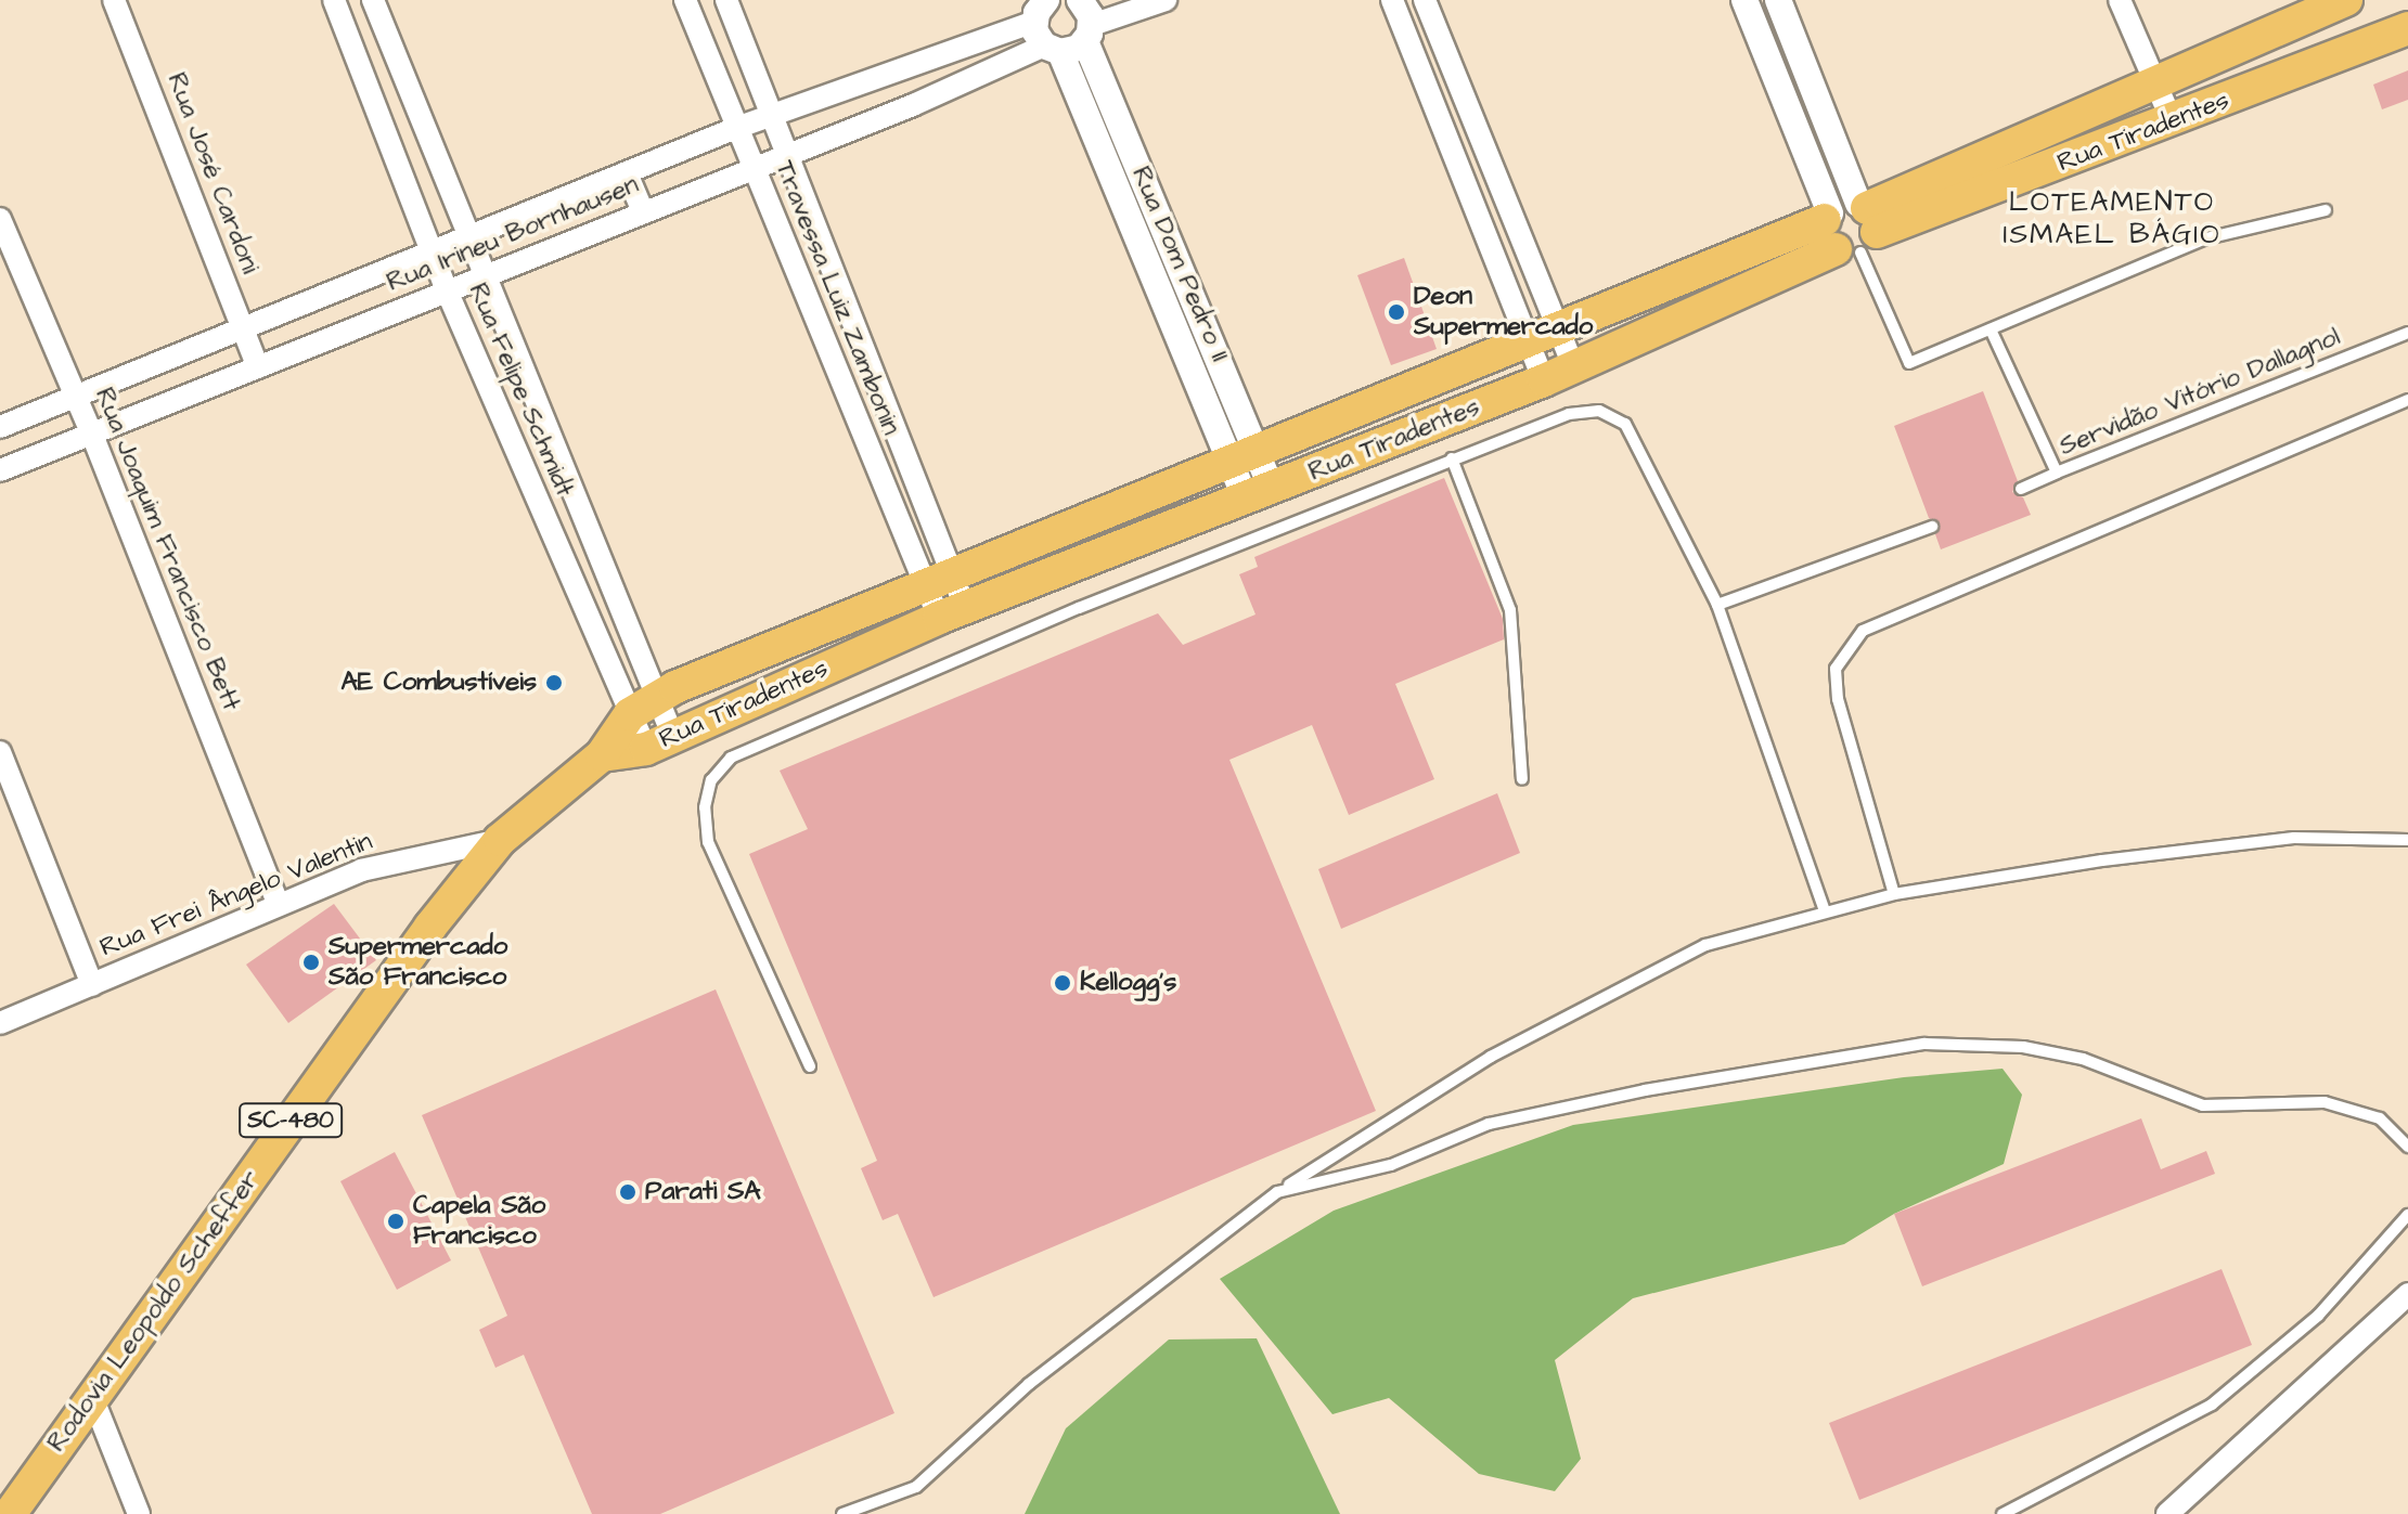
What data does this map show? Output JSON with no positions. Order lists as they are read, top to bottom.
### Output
{
  "streets": {
    "main road": ["Rua Tiradentes", "SC-480", "Rodovia Leopoldo Scheffer"],
    "street": [
      "Rua José Cardoni",
      "Rua Irineu Bornhausen",
      "Rua Dom Pedro II",
      "Travessa Luiz Zambonin",
      "Rua Felipe Schmidt",
      "Rua Joaquim Francisco Bett",
      "Rua Frei Ângelo Valentin"
    ],
    "lane": ["Servidão Vitório Dallagnol"]
  },
  "crossings": [
    ["Rua Tiradentes", "Rua Dom Pedro II"],
    ["Rua Tiradentes", "Travessa Luiz Zambonin"],
    ["Rua Tiradentes", "Rua Felipe Schmidt"],
    ["Rua Tiradentes", "Rodovia Leopoldo Scheffer"],
    ["Rua José Cardoni", "Rua Irineu Bornhausen"],
    ["Rua Irineu Bornhausen", "Rua Dom Pedro II"],
    ["Rua Irineu Bornhausen", "Travessa Luiz Zambonin"],
    ["Rua Irineu Bornhausen", "Rua Felipe Schmidt"],
    ["Rua Irineu Bornhausen", "Rua Joaquim Francisco Bett"],
    ["Rua Joaquim Francisco Bett", "Rua Frei Ângelo Valentin"],
    ["Rua Frei Ângelo Valentin", "Rodovia Leopoldo Scheffer"]
  ],
  "districts": ["LOTEAMENTO ISMAEL BÁGIO"],
  "places": [
    "Deon Supermercado",
    "AE Combustíveis",
    "Supermercado São Francisco",
    "Kellogg's",
    "Parati SA",
    "Capela São Francisco"
  ]
}
